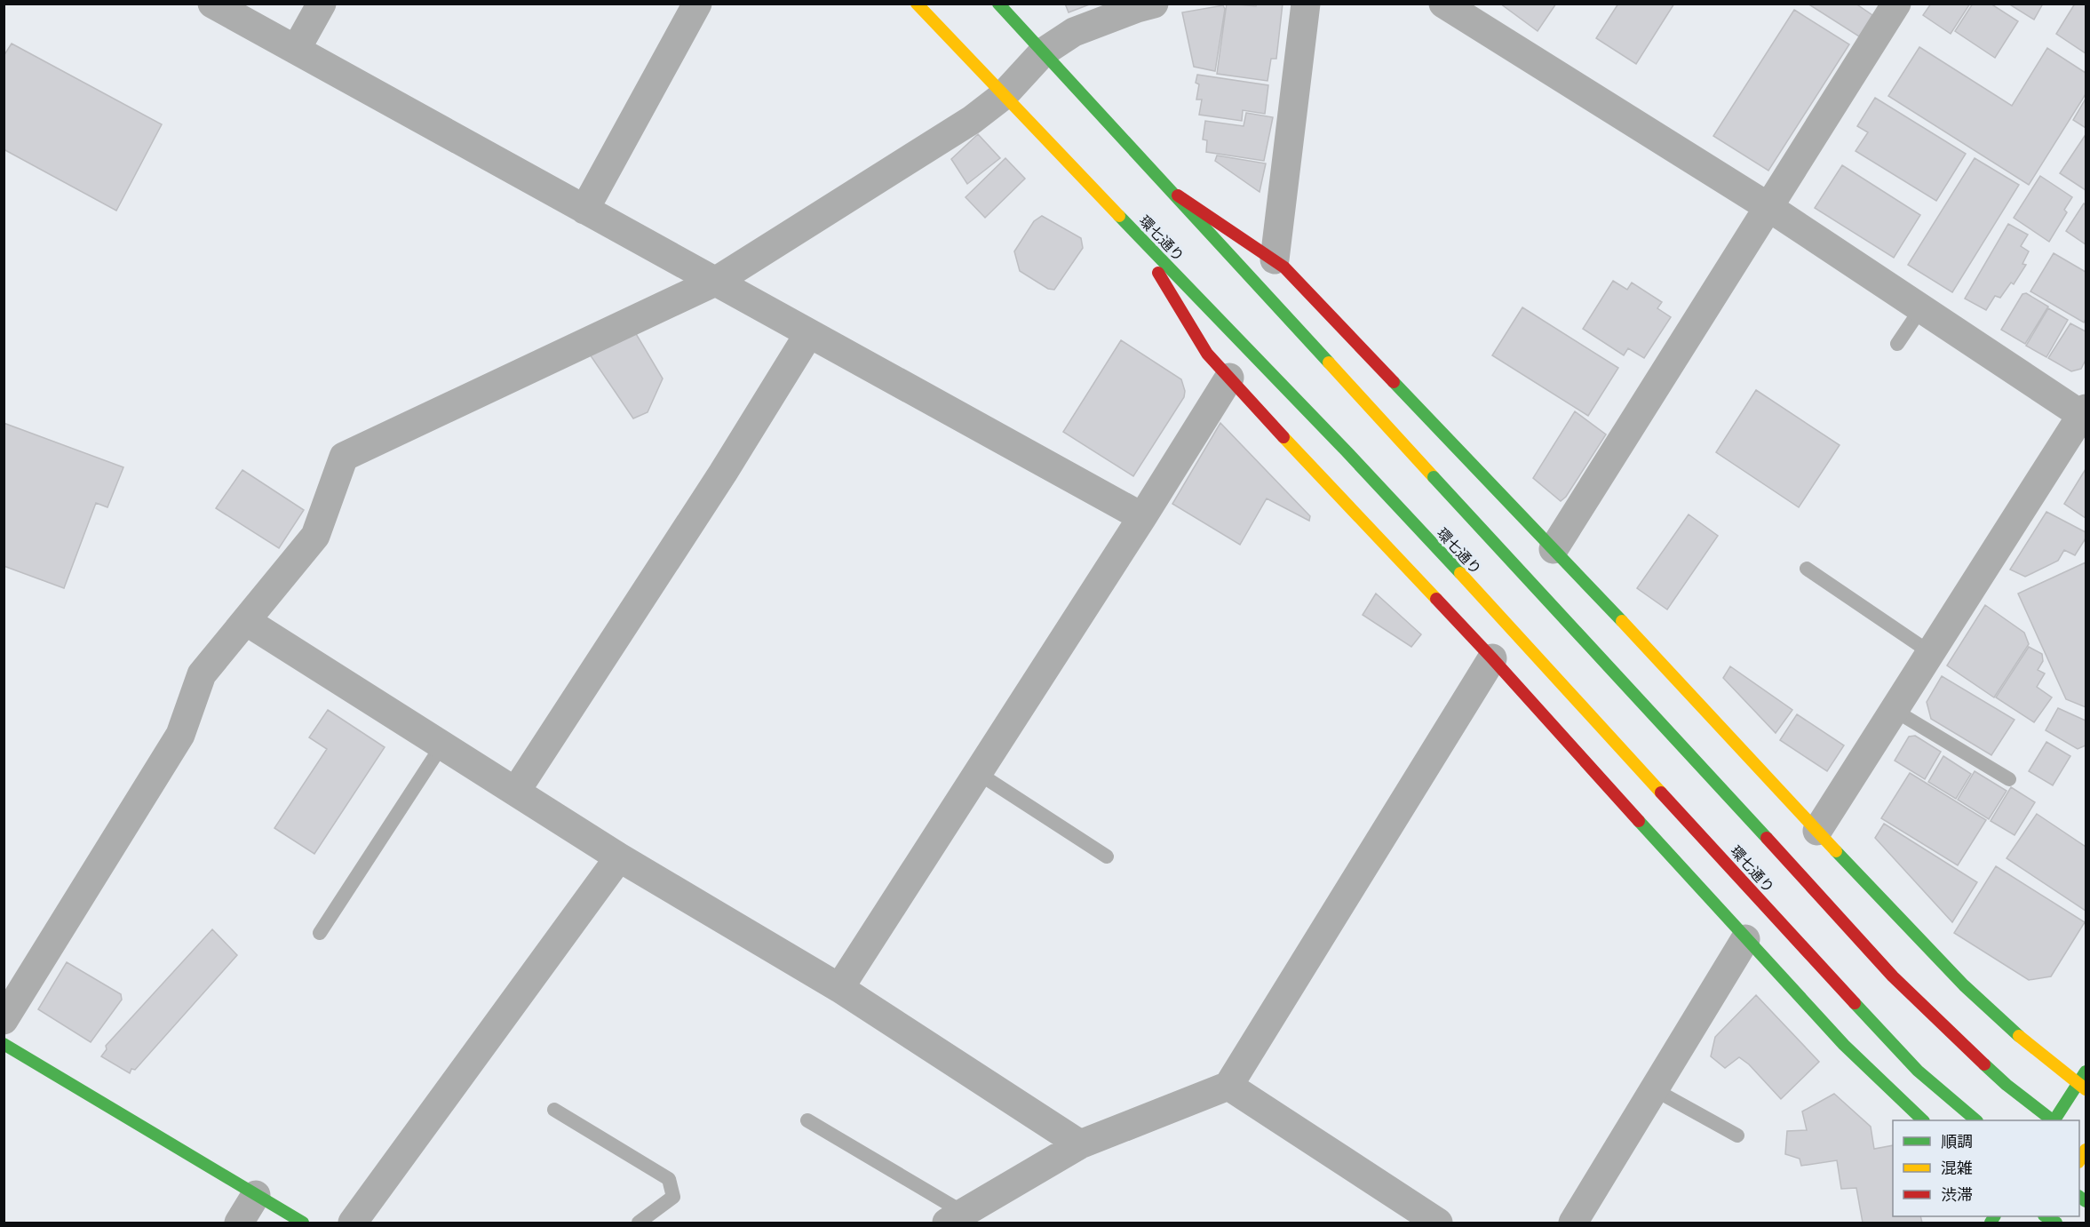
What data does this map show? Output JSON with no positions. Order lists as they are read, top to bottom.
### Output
{
  "streets": {
    "main road": ["環七通り"]
  },
  "legend": ["順調", "混雑", "渋滞"]
}
